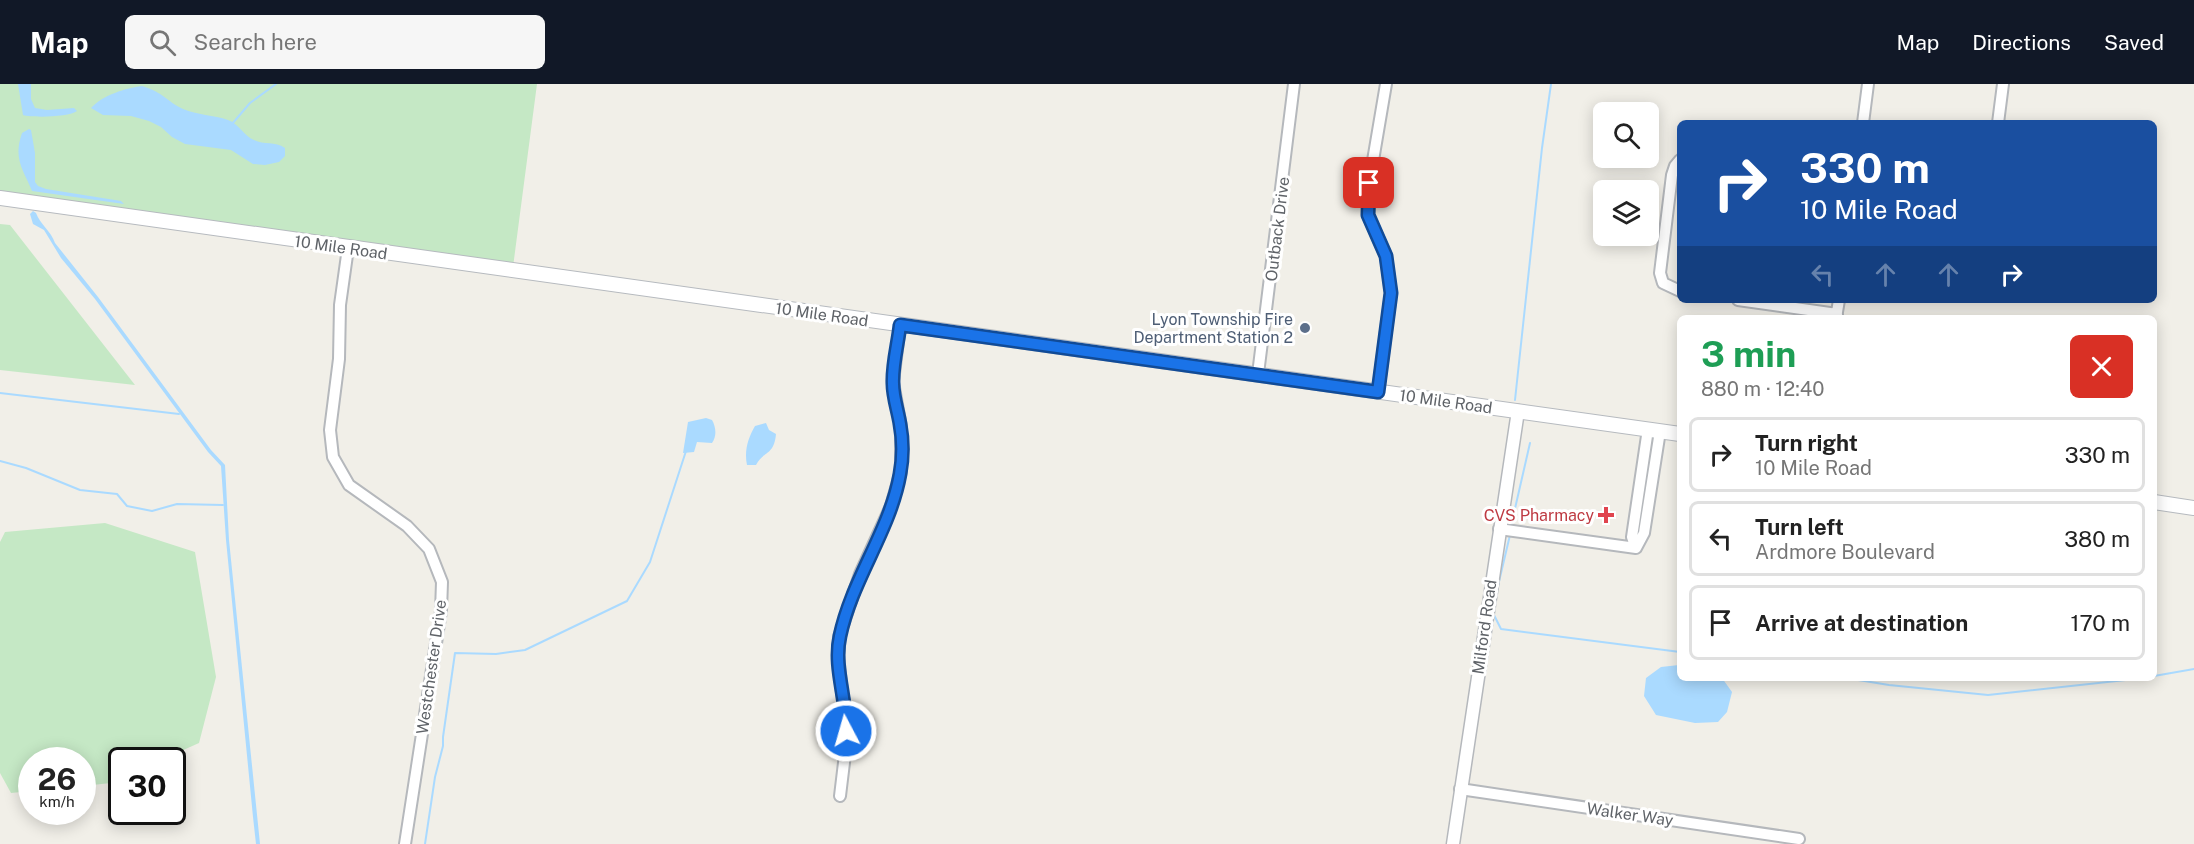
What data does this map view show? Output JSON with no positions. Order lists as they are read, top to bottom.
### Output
{
  "streets": {
    "main road": ["10 Mile Road"],
    "street": [
      "Outback Drive",
      "Milford Road",
      "Westchester Drive",
      "Walker Way"
    ]
  },
  "crossings": [
    ["Outback Drive", "10 Mile Road"],
    ["10 Mile Road", "Milford Road"],
    ["10 Mile Road", "Westchester Drive"],
    ["Milford Road", "Walker Way"]
  ],
  "places": {
    "other": ["Lyon Township Fire Department Station 2"],
    "health": ["CVS Pharmacy"]
  },
  "page": {
    "header": "Map",
    "search": "Search here",
    "nav": ["Map", "Directions", "Saved"],
    "turn": ["330 m", "10 Mile Road"],
    "heading": ["3 min", "880 m · 12:40"],
    "list": [
      {
        "name": "Turn right",
        "note": "10 Mile Road",
        "value": "330 m"
      },
      {
        "name": "Turn left",
        "note": "Ardmore Boulevard",
        "value": "380 m"
      },
      {
        "name": "Arrive at destination",
        "value": "170 m"
      }
    ],
    "speed": "26 km/h",
    "limit": "30"
  }
}
